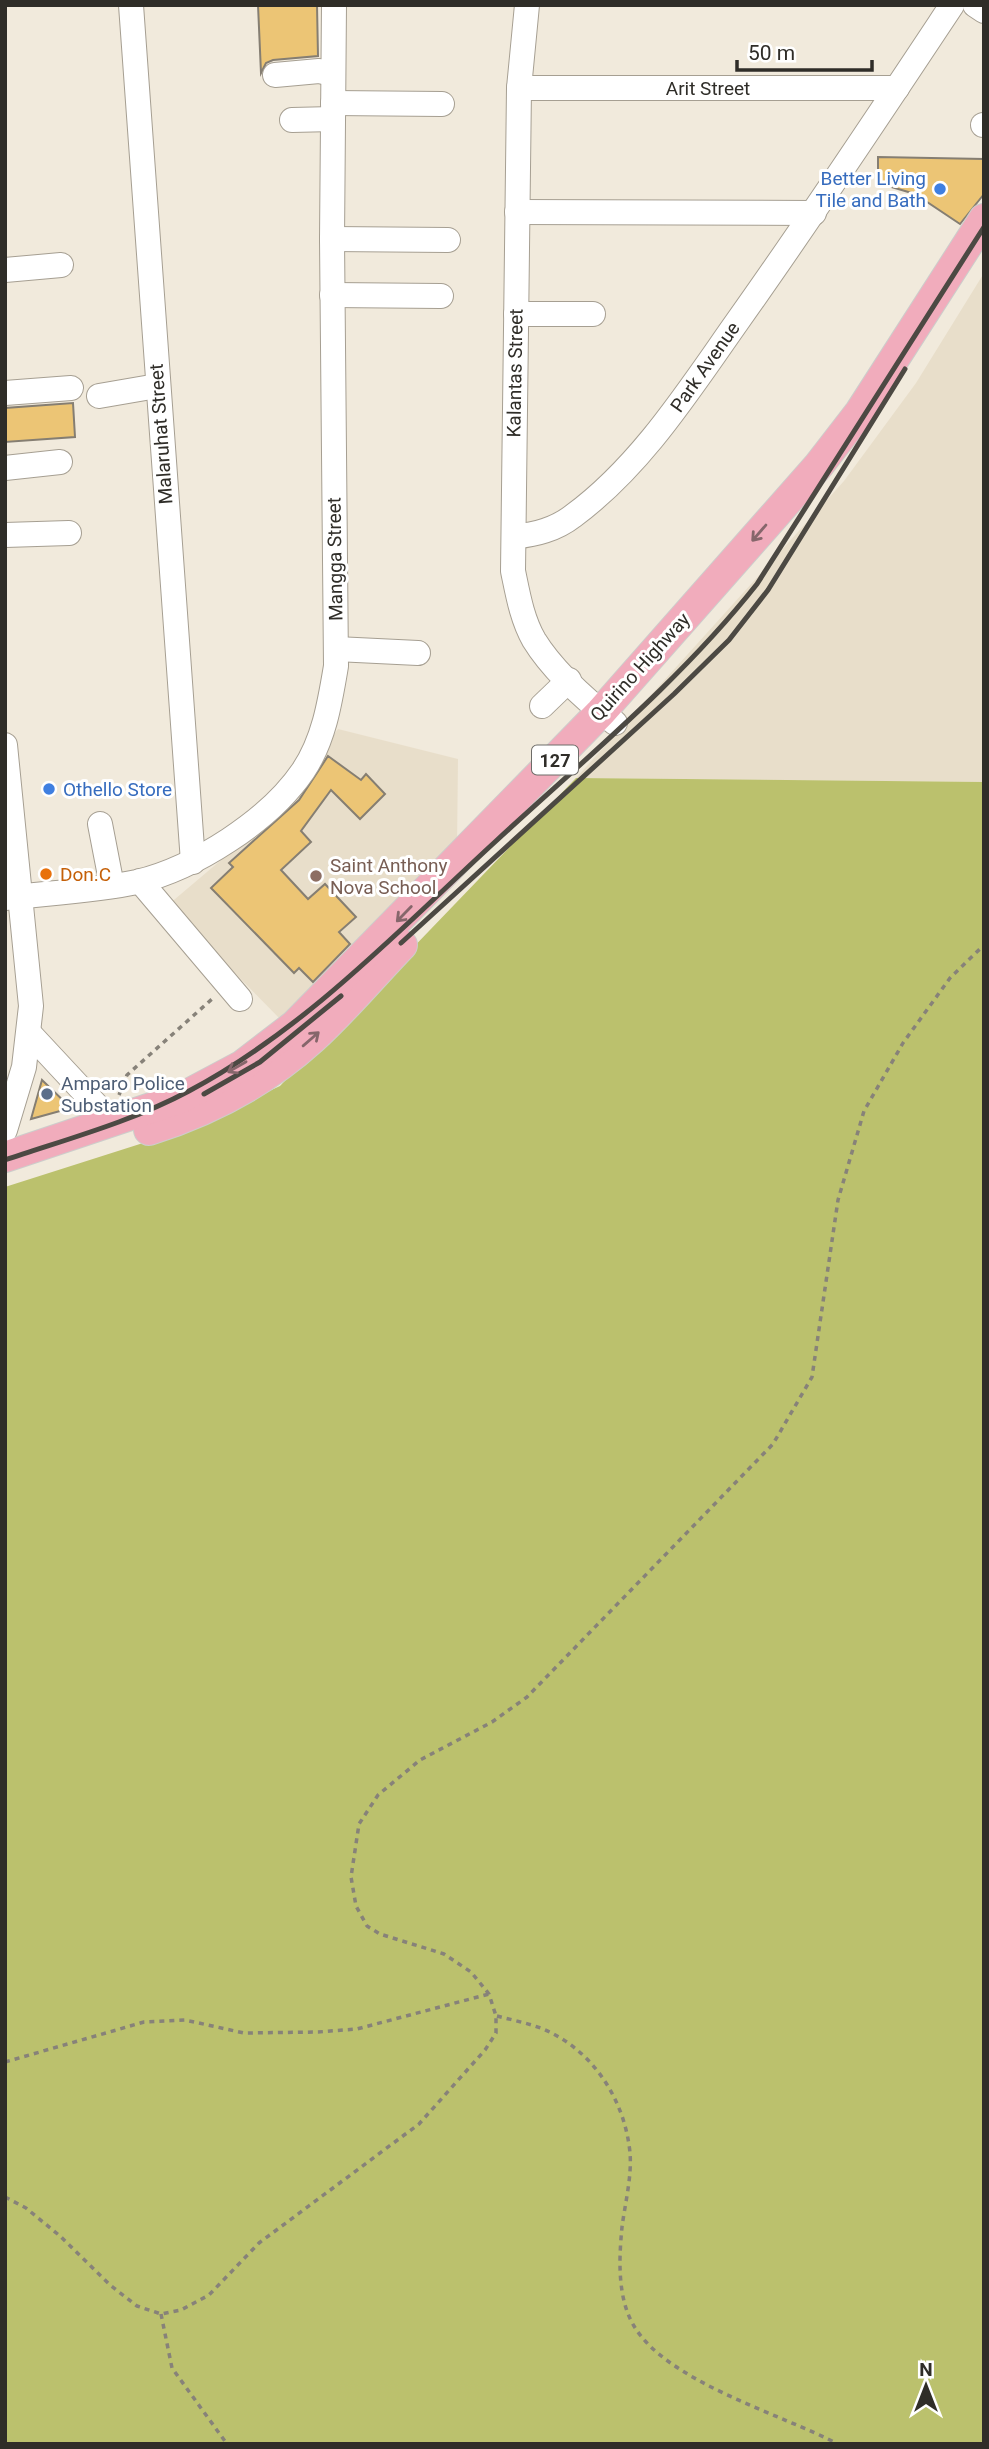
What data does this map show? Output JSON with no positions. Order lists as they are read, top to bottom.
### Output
{
  "streets": {
    "main road": ["Quirino Highway", "127"],
    "street": [
      "Arit Street",
      "Park Avenue",
      "Kalantas Street",
      "Malaruhat Street",
      "Mangga Street"
    ]
  },
  "crossings": [
    ["Arit Street", "Park Avenue"],
    ["Arit Street", "Kalantas Street"],
    ["Park Avenue", "Kalantas Street"],
    ["Kalantas Street", "Quirino Highway"],
    ["Malaruhat Street", "Mangga Street"]
  ],
  "places": [
    "Better Living Tile and Bath",
    "Othello Store",
    "Don.C",
    "Saint Anthony Nova School",
    "Amparo Police Substation"
  ],
  "scale_bar": "50 m",
  "north": "top"
}
